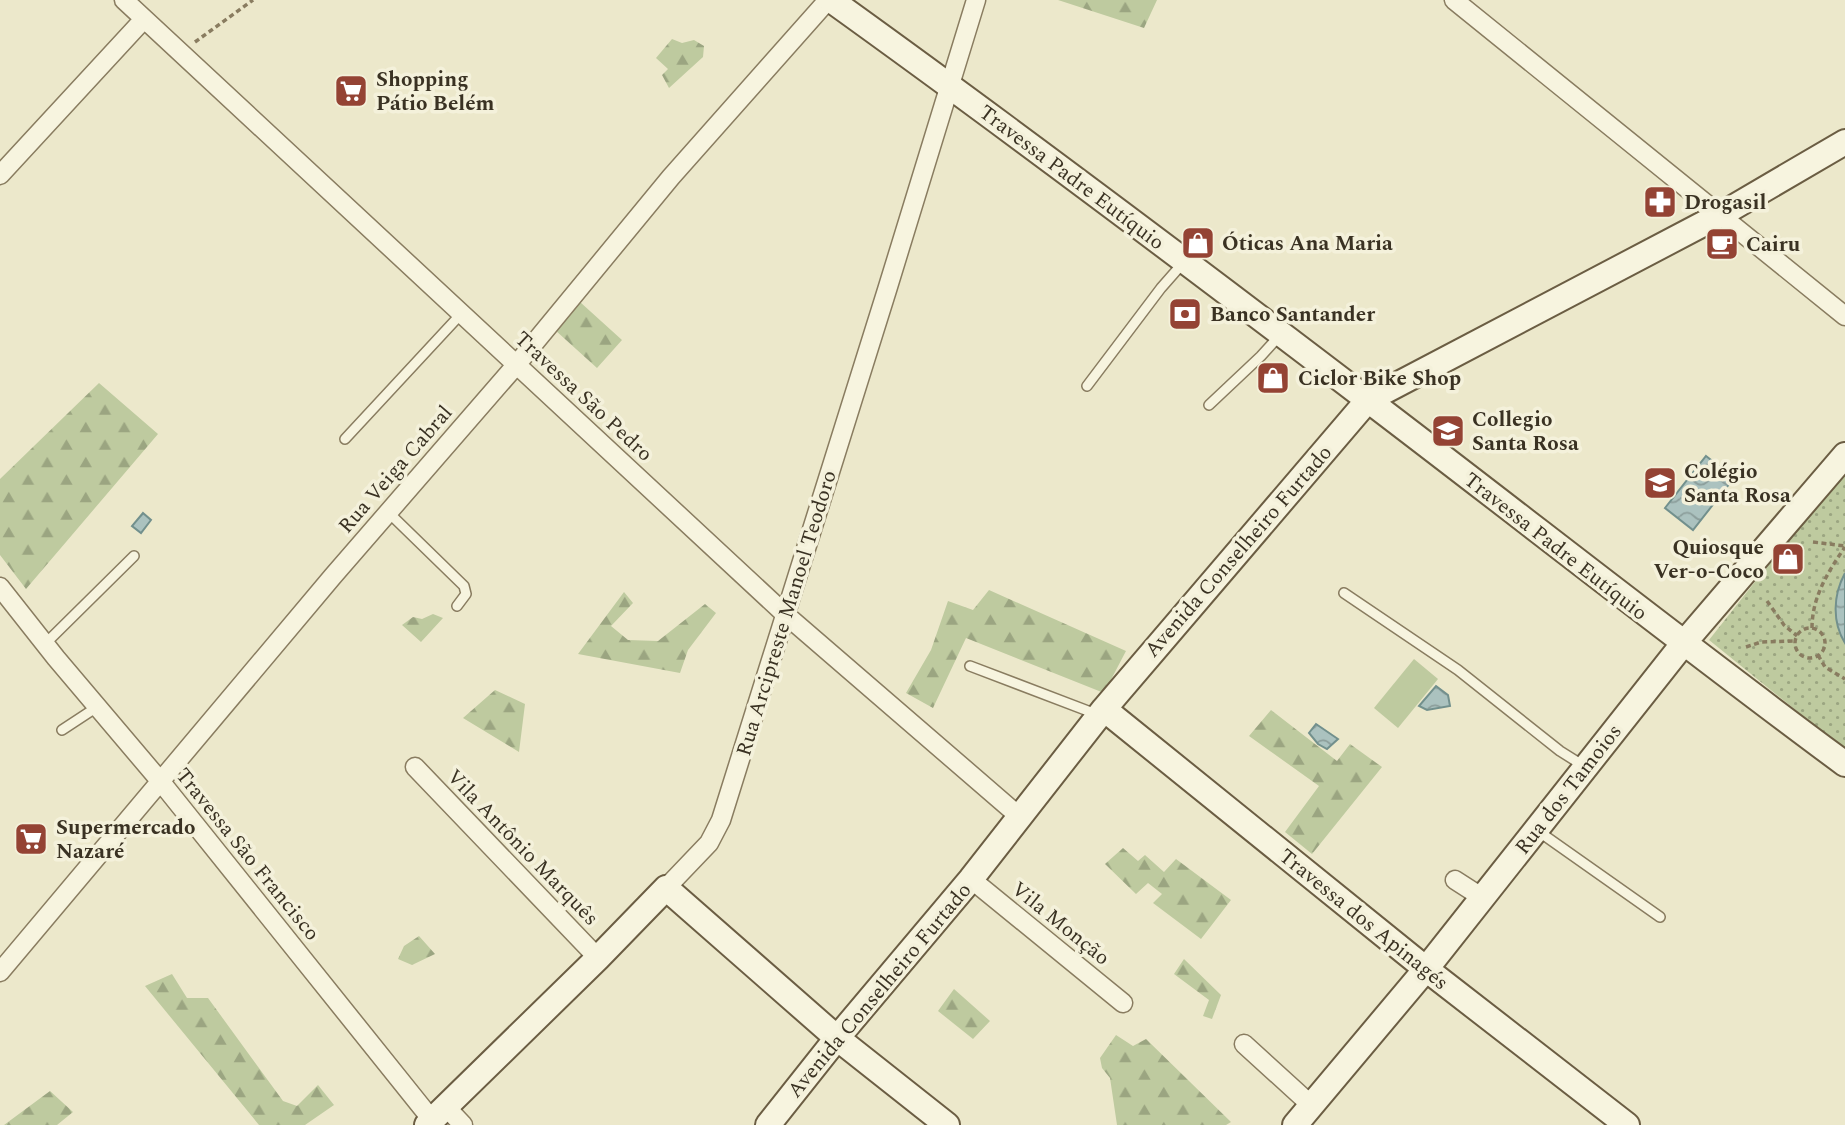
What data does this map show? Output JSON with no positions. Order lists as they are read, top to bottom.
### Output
{
  "streets": {
    "main road": [
      "Travessa Padre Eutíquio",
      "Avenida Conselheiro Furtado",
      "Rua Arcipreste Manoel Teodoro",
      "Rua dos Tamoios",
      "Travessa dos Apinagés"
    ],
    "street": [
      "Travessa São Pedro",
      "Rua Veiga Cabral",
      "Vila Antônio Marquês",
      "Travessa São Francisco",
      "Vila Monção"
    ]
  },
  "crossings": [
    ["Travessa Padre Eutíquio", "Rua Veiga Cabral"],
    ["Travessa Padre Eutíquio", "Avenida Conselheiro Furtado"],
    ["Travessa Padre Eutíquio", "Rua Arcipreste Manoel Teodoro"],
    ["Travessa Padre Eutíquio", "Rua dos Tamoios"],
    ["Travessa São Pedro", "Rua Veiga Cabral"],
    ["Travessa São Pedro", "Avenida Conselheiro Furtado"],
    ["Travessa São Pedro", "Rua Arcipreste Manoel Teodoro"],
    ["Rua Veiga Cabral", "Travessa São Francisco"],
    ["Avenida Conselheiro Furtado", "Travessa dos Apinagés"],
    ["Avenida Conselheiro Furtado", "Vila Monção"],
    ["Rua Arcipreste Manoel Teodoro", "Vila Antônio Marquês"],
    ["Rua Arcipreste Manoel Teodoro", "Travessa São Francisco"],
    ["Rua dos Tamoios", "Travessa dos Apinagés"]
  ],
  "places": {
    "supermarket": ["Shopping Pátio Belém", "Supermercado Nazaré"],
    "pharmacy": ["Drogasil"],
    "shop": ["Óticas Ana Maria", "Ciclor Bike Shop", "Quiosque Ver-o-Coco"],
    "cafe": ["Cairu"],
    "bank": ["Banco Santander"],
    "school or university": ["Collegio Santa Rosa", "Colégio Santa Rosa"]
  }
}
